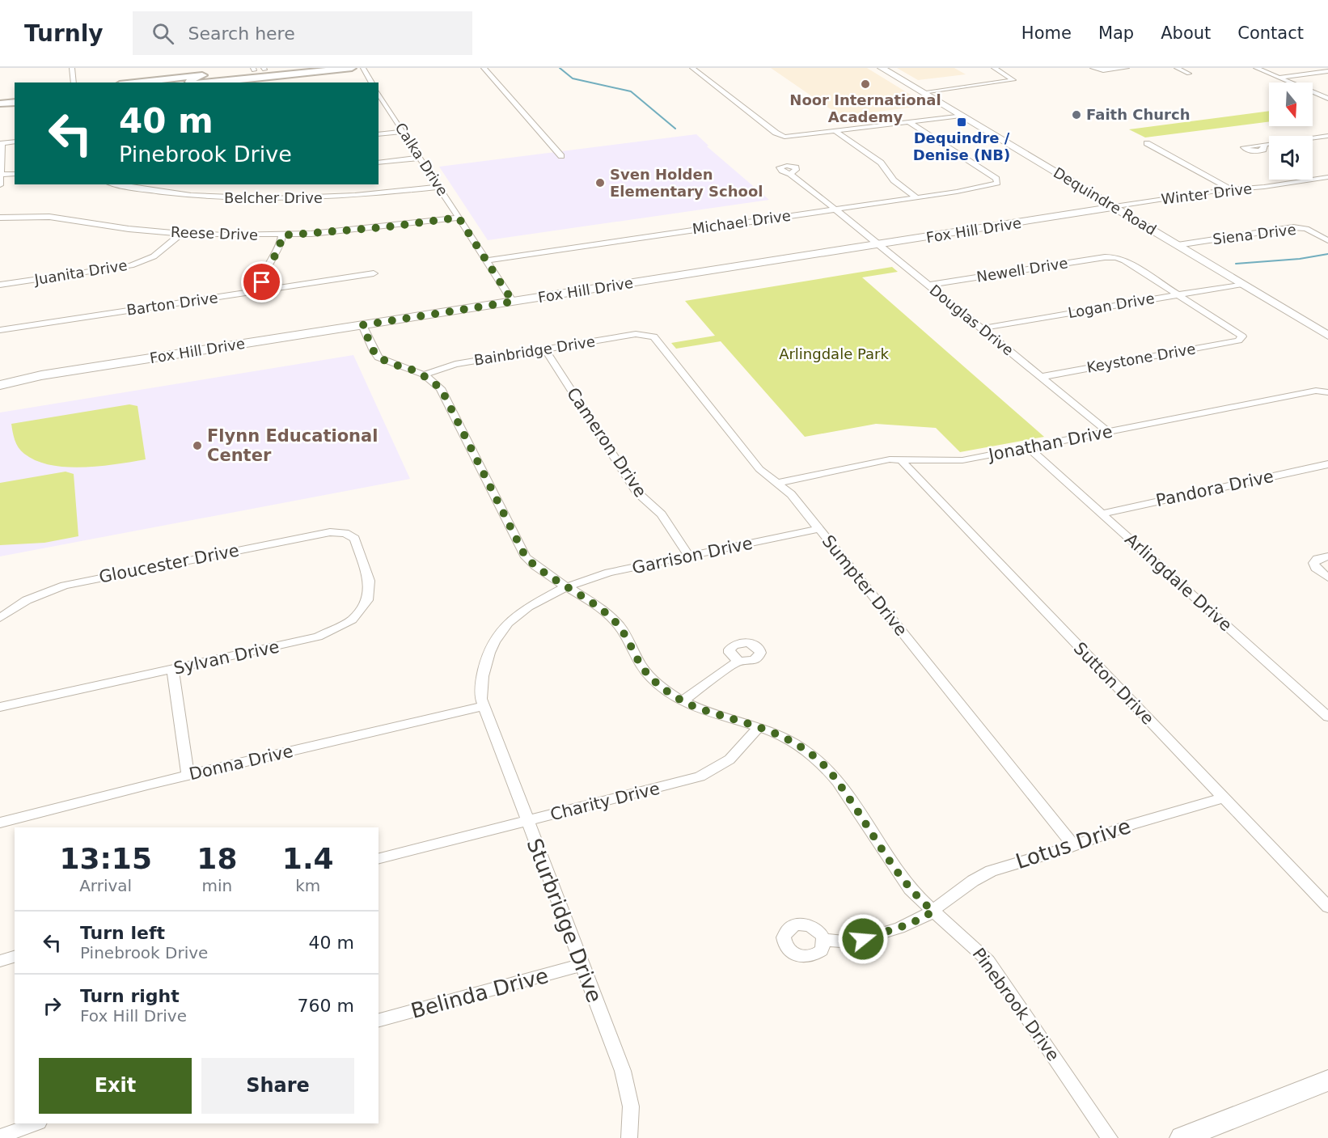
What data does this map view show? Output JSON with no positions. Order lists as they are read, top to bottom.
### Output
{
  "streets": {
    "street": [
      "Calka Drive",
      "Winter Drive",
      "Belcher Drive",
      "Dequindre Road",
      "Michael Drive",
      "Fox Hill Drive",
      "Reese Drive",
      "Siena Drive",
      "Newell Drive",
      "Juanita Drive",
      "Barton Drive",
      "Logan Drive",
      "Douglas Drive",
      "Bainbridge Drive",
      "Keystone Drive",
      "Cameron Drive",
      "Jonathan Drive",
      "Pandora Drive",
      "Garrison Drive",
      "Gloucester Drive",
      "Arlingdale Drive",
      "Sumpter Drive",
      "Sylvan Drive",
      "Sutton Drive",
      "Donna Drive",
      "Charity Drive",
      "Lotus Drive",
      "Sturbridge Drive",
      "Belinda Drive",
      "Pinebrook Drive"
    ]
  },
  "crossings": [
    ["Calka Drive", "Belcher Drive"],
    ["Calka Drive", "Michael Drive"],
    ["Calka Drive", "Fox Hill Drive"],
    ["Calka Drive", "Reese Drive"],
    ["Winter Drive", "Dequindre Road"],
    ["Winter Drive", "Fox Hill Drive"],
    ["Dequindre Road", "Fox Hill Drive"],
    ["Dequindre Road", "Siena Drive"],
    ["Dequindre Road", "Logan Drive"],
    ["Michael Drive", "Douglas Drive"],
    ["Fox Hill Drive", "Douglas Drive"],
    ["Fox Hill Drive", "Pinebrook Drive"],
    ["Reese Drive", "Juanita Drive"],
    ["Newell Drive", "Logan Drive"],
    ["Newell Drive", "Douglas Drive"],
    ["Newell Drive", "Keystone Drive"],
    ["Logan Drive", "Douglas Drive"],
    ["Logan Drive", "Keystone Drive"],
    ["Douglas Drive", "Keystone Drive"],
    ["Douglas Drive", "Jonathan Drive"],
    ["Bainbridge Drive", "Cameron Drive"],
    ["Bainbridge Drive", "Sumpter Drive"],
    ["Bainbridge Drive", "Pinebrook Drive"],
    ["Cameron Drive", "Garrison Drive"],
    ["Jonathan Drive", "Arlingdale Drive"],
    ["Jonathan Drive", "Sumpter Drive"],
    ["Jonathan Drive", "Sutton Drive"],
    ["Pandora Drive", "Arlingdale Drive"],
    ["Garrison Drive", "Sumpter Drive"],
    ["Garrison Drive", "Donna Drive"],
    ["Garrison Drive", "Sturbridge Drive"],
    ["Garrison Drive", "Pinebrook Drive"],
    ["Gloucester Drive", "Sylvan Drive"],
    ["Sumpter Drive", "Lotus Drive"],
    ["Sutton Drive", "Lotus Drive"],
    ["Donna Drive", "Sturbridge Drive"],
    ["Charity Drive", "Sturbridge Drive"],
    ["Charity Drive", "Pinebrook Drive"],
    ["Lotus Drive", "Pinebrook Drive"],
    ["Sturbridge Drive", "Belinda Drive"]
  ],
  "parks": ["Arlingdale Park"],
  "places": {
    "other": [
      "Noor International Academy",
      "Faith Church",
      "Sven Holden Elementary School",
      "Flynn Educational Center"
    ],
    "transit": ["Dequindre / Denise (NB)"]
  },
  "north": "bottom",
  "page": {
    "header": "Turnly",
    "search": "Search here",
    "nav": [
      "Home",
      "Map",
      "About",
      "Contact"
    ],
    "turn": ["40 m", "Pinebrook Drive"],
    "eta": [
      "13:15",
      "Arrival",
      "18",
      "min",
      "1.4",
      "km"
    ],
    "list": [
      {
        "name": "Turn left",
        "note": "Pinebrook Drive",
        "value": "40 m"
      },
      {
        "name": "Turn right",
        "note": "Fox Hill Drive",
        "value": "760 m"
      }
    ],
    "buttons": ["Exit", "Share"]
  }
}
